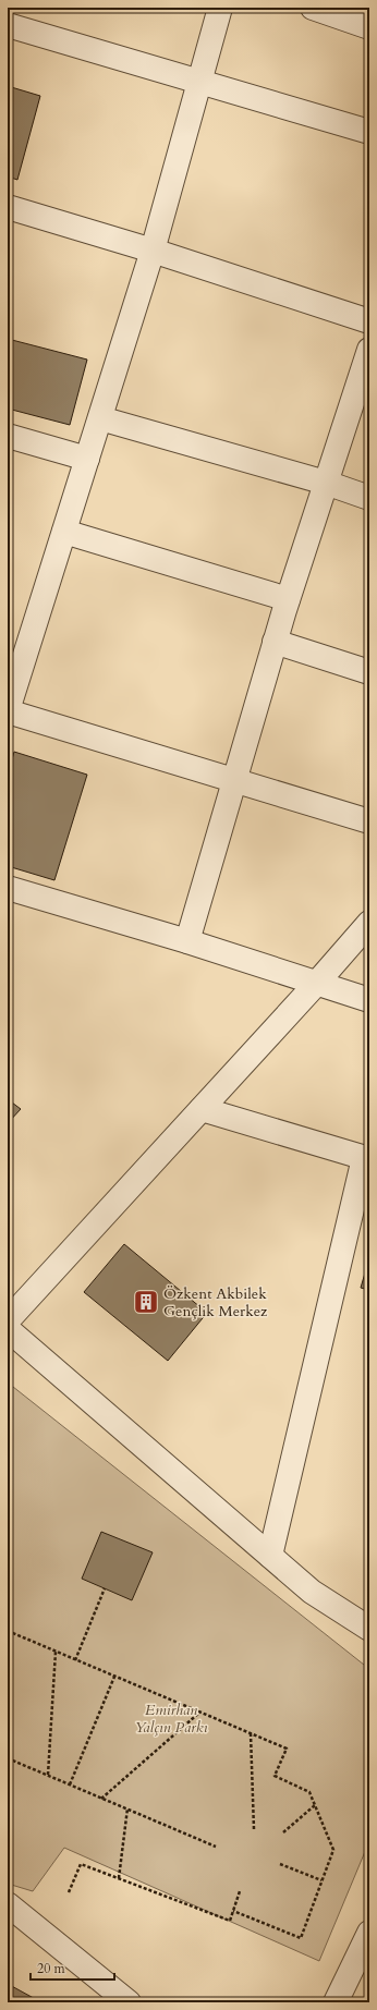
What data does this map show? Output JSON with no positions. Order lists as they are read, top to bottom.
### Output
{
  "parks": ["Emirhan Yalçın Parkı"],
  "places": {
    "building": ["Özkent Akbilek Gençlik Merkez"]
  },
  "scale_bar": "20 m"
}
